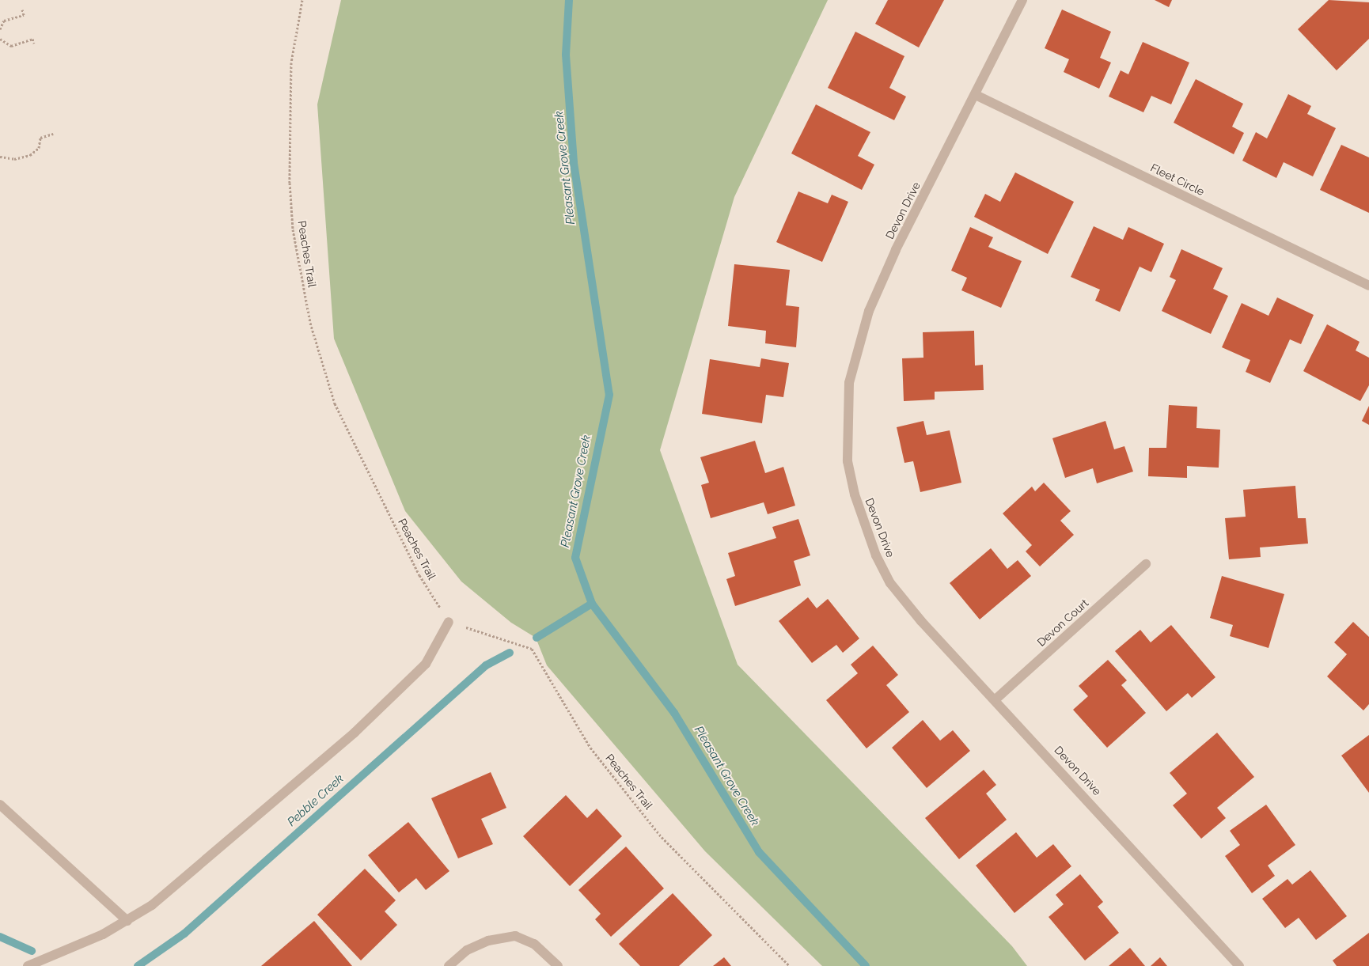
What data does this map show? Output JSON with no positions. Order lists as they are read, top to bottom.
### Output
{
  "streets": {
    "street": ["Fleet Circle", "Devon Drive", "Devon Court"],
    "path": ["Peaches Trail"]
  },
  "crossings": [
    ["Fleet Circle", "Devon Drive"],
    ["Devon Drive", "Devon Court"]
  ],
  "water": ["Pleasant Grove Creek", "Pebble Creek"]
}
